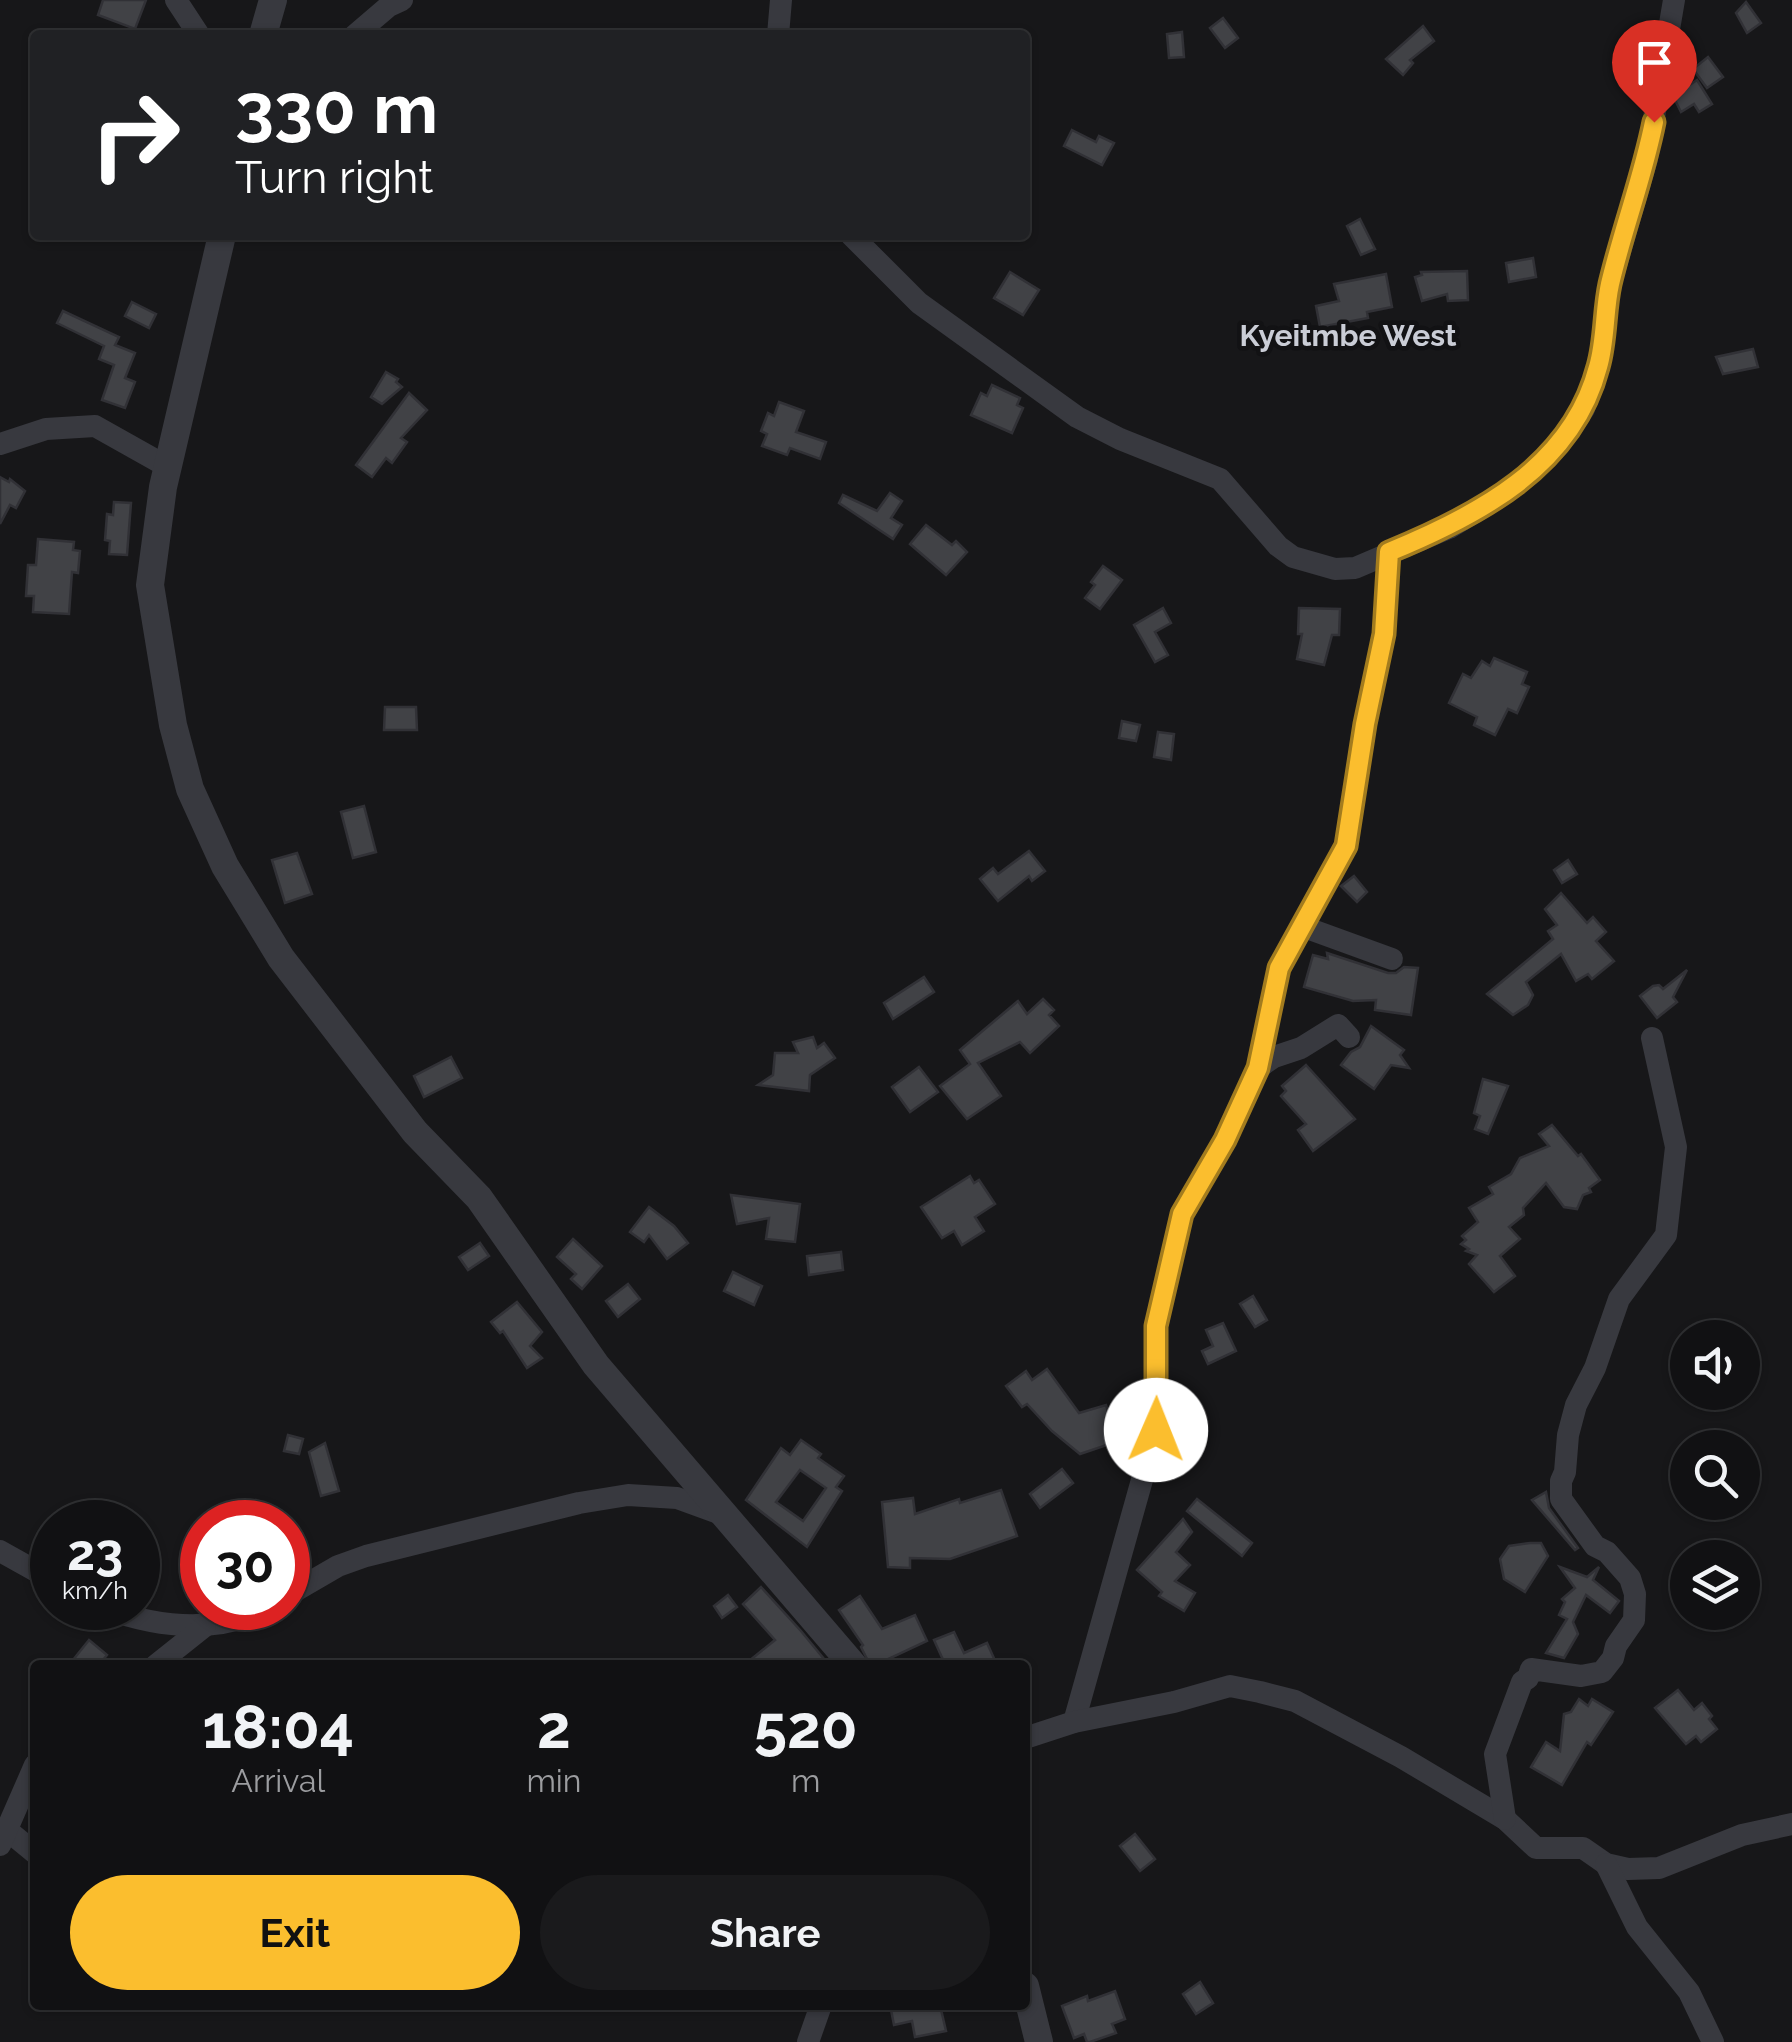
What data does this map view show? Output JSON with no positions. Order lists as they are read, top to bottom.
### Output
{
  "districts": ["Kyeitmbe West"],
  "page": {
    "turn": ["330 m", "Turn right"],
    "speed": "23 km/h",
    "limit": "30",
    "eta": [
      "18:04",
      "Arrival",
      "2",
      "min",
      "520",
      "m"
    ],
    "buttons": ["Exit", "Share"]
  }
}
